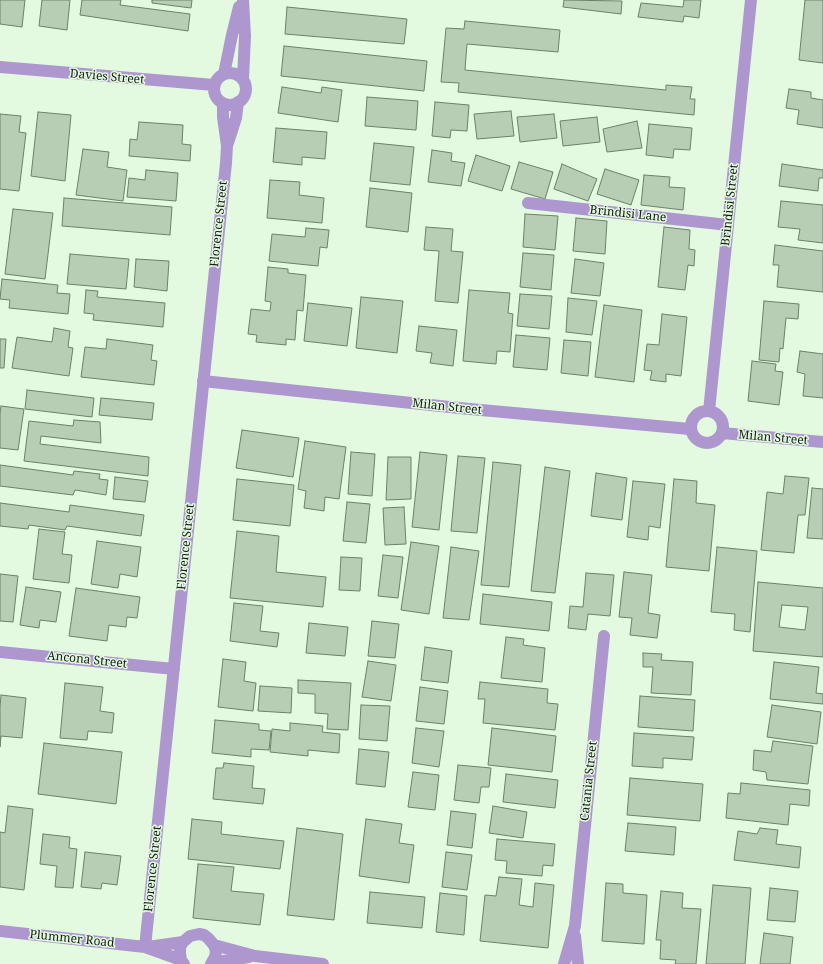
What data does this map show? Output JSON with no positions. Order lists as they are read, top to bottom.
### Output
{
  "streets": {
    "street": [
      "Davies Street",
      "Brindisi Street",
      "Brindisi Lane",
      "Florence Street",
      "Milan Street",
      "Ancona Street",
      "Catania Street",
      "Plummer Road"
    ]
  },
  "crossings": [
    ["Davies Street", "Florence Street"],
    ["Brindisi Street", "Brindisi Lane"],
    ["Brindisi Street", "Milan Street"],
    ["Florence Street", "Milan Street"],
    ["Florence Street", "Ancona Street"],
    ["Florence Street", "Plummer Road"]
  ]
}
